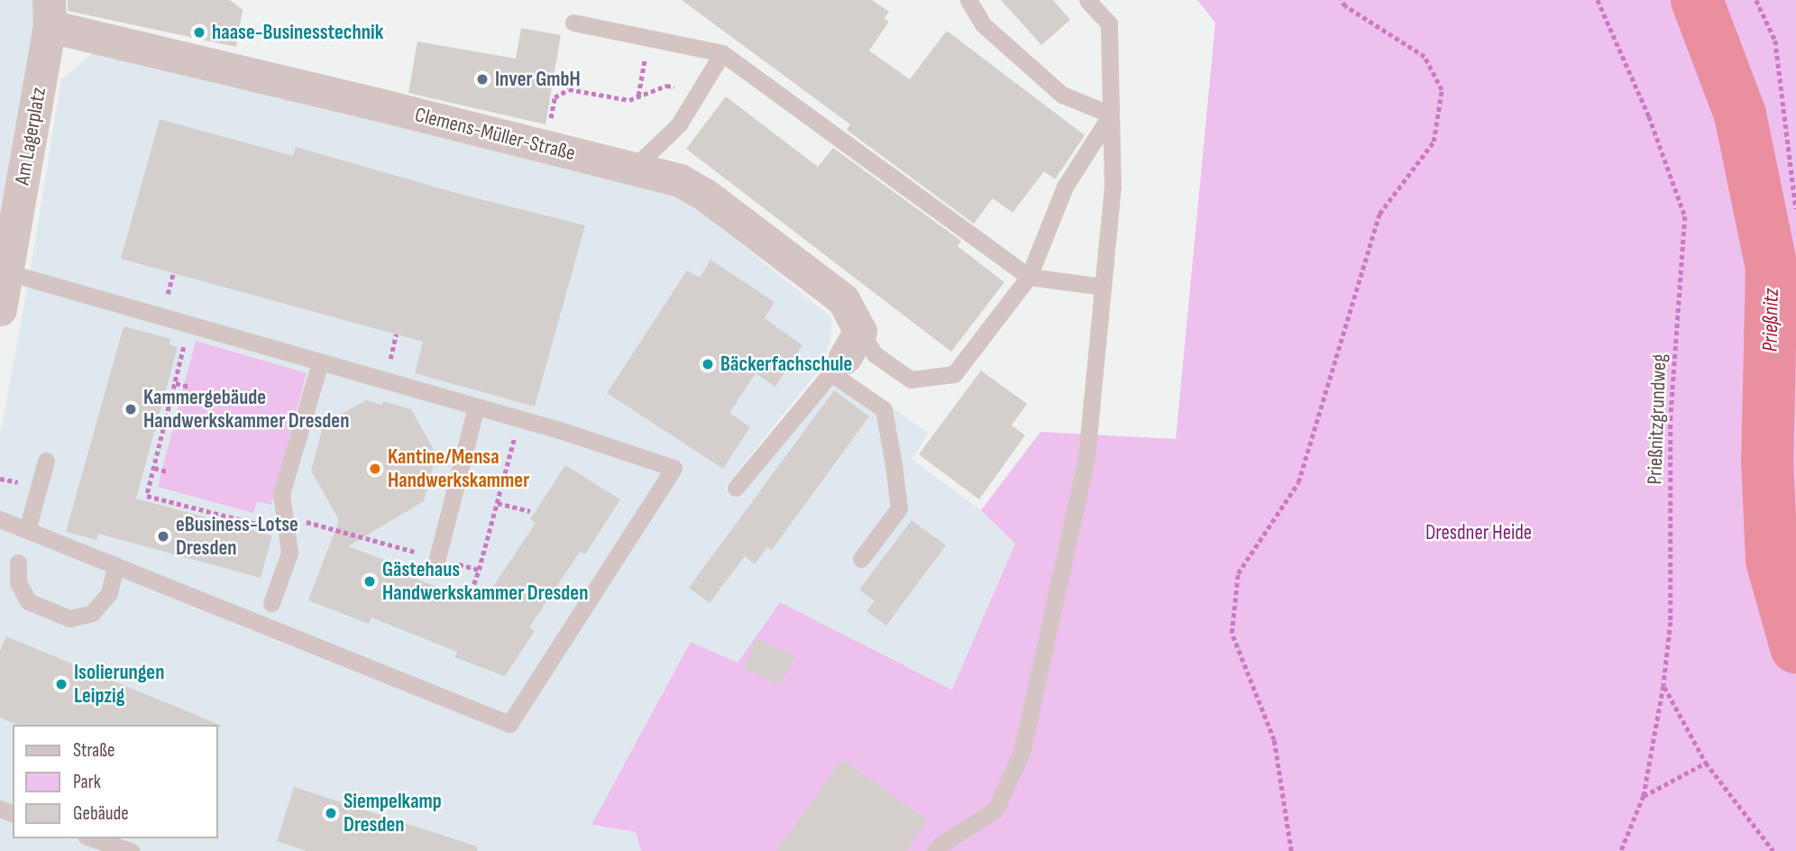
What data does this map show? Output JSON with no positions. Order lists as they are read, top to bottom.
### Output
{
  "streets": {
    "street": ["Clemens-Müller-Straße", "Am Lagerplatz"],
    "path": ["Prießnitzgrundweg"]
  },
  "crossings": [
    ["Clemens-Müller-Straße", "Am Lagerplatz"]
  ],
  "water": ["Prießnitz"],
  "parks": ["Dresdner Heide"],
  "places": [
    "haase-Businesstechnik",
    "Inver GmbH",
    "Bäckerfachschule",
    "Kammergebäude Handwerkskammer Dresden",
    "Kantine/Mensa Handwerkskammer",
    "eBusiness-Lotse Dresden",
    "Gästehaus Handwerkskammer Dresden",
    "Isolierungen Leipzig",
    "Siempelkamp Dresden"
  ],
  "legend": ["Straße", "Park", "Gebäude"]
}
